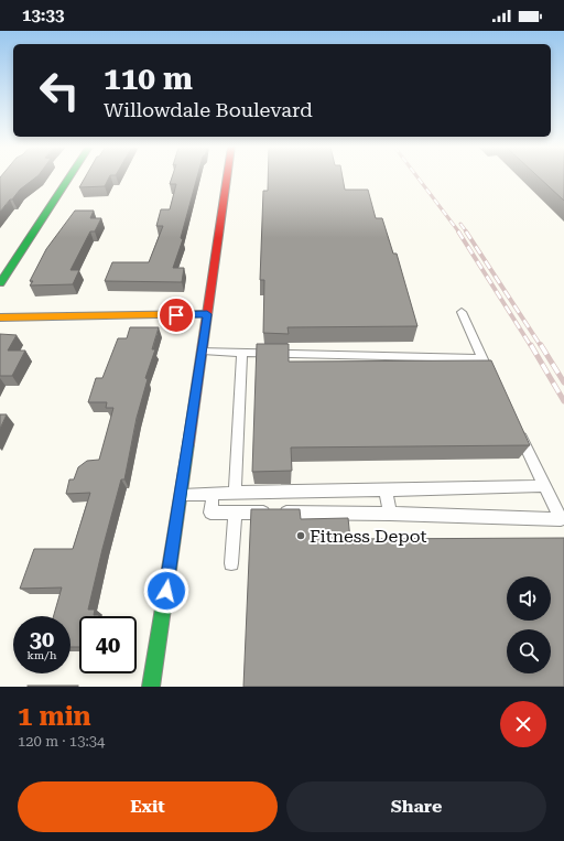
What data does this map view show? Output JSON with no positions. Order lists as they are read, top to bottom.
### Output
{
  "places": ["Fitness Depot"],
  "page": {
    "status": "13:33",
    "turn": ["110 m", "Willowdale Boulevard"],
    "speed": "30 km/h",
    "limit": "40",
    "heading": ["1 min", "120 m · 13:34"],
    "buttons": ["Exit", "Share"]
  }
}
